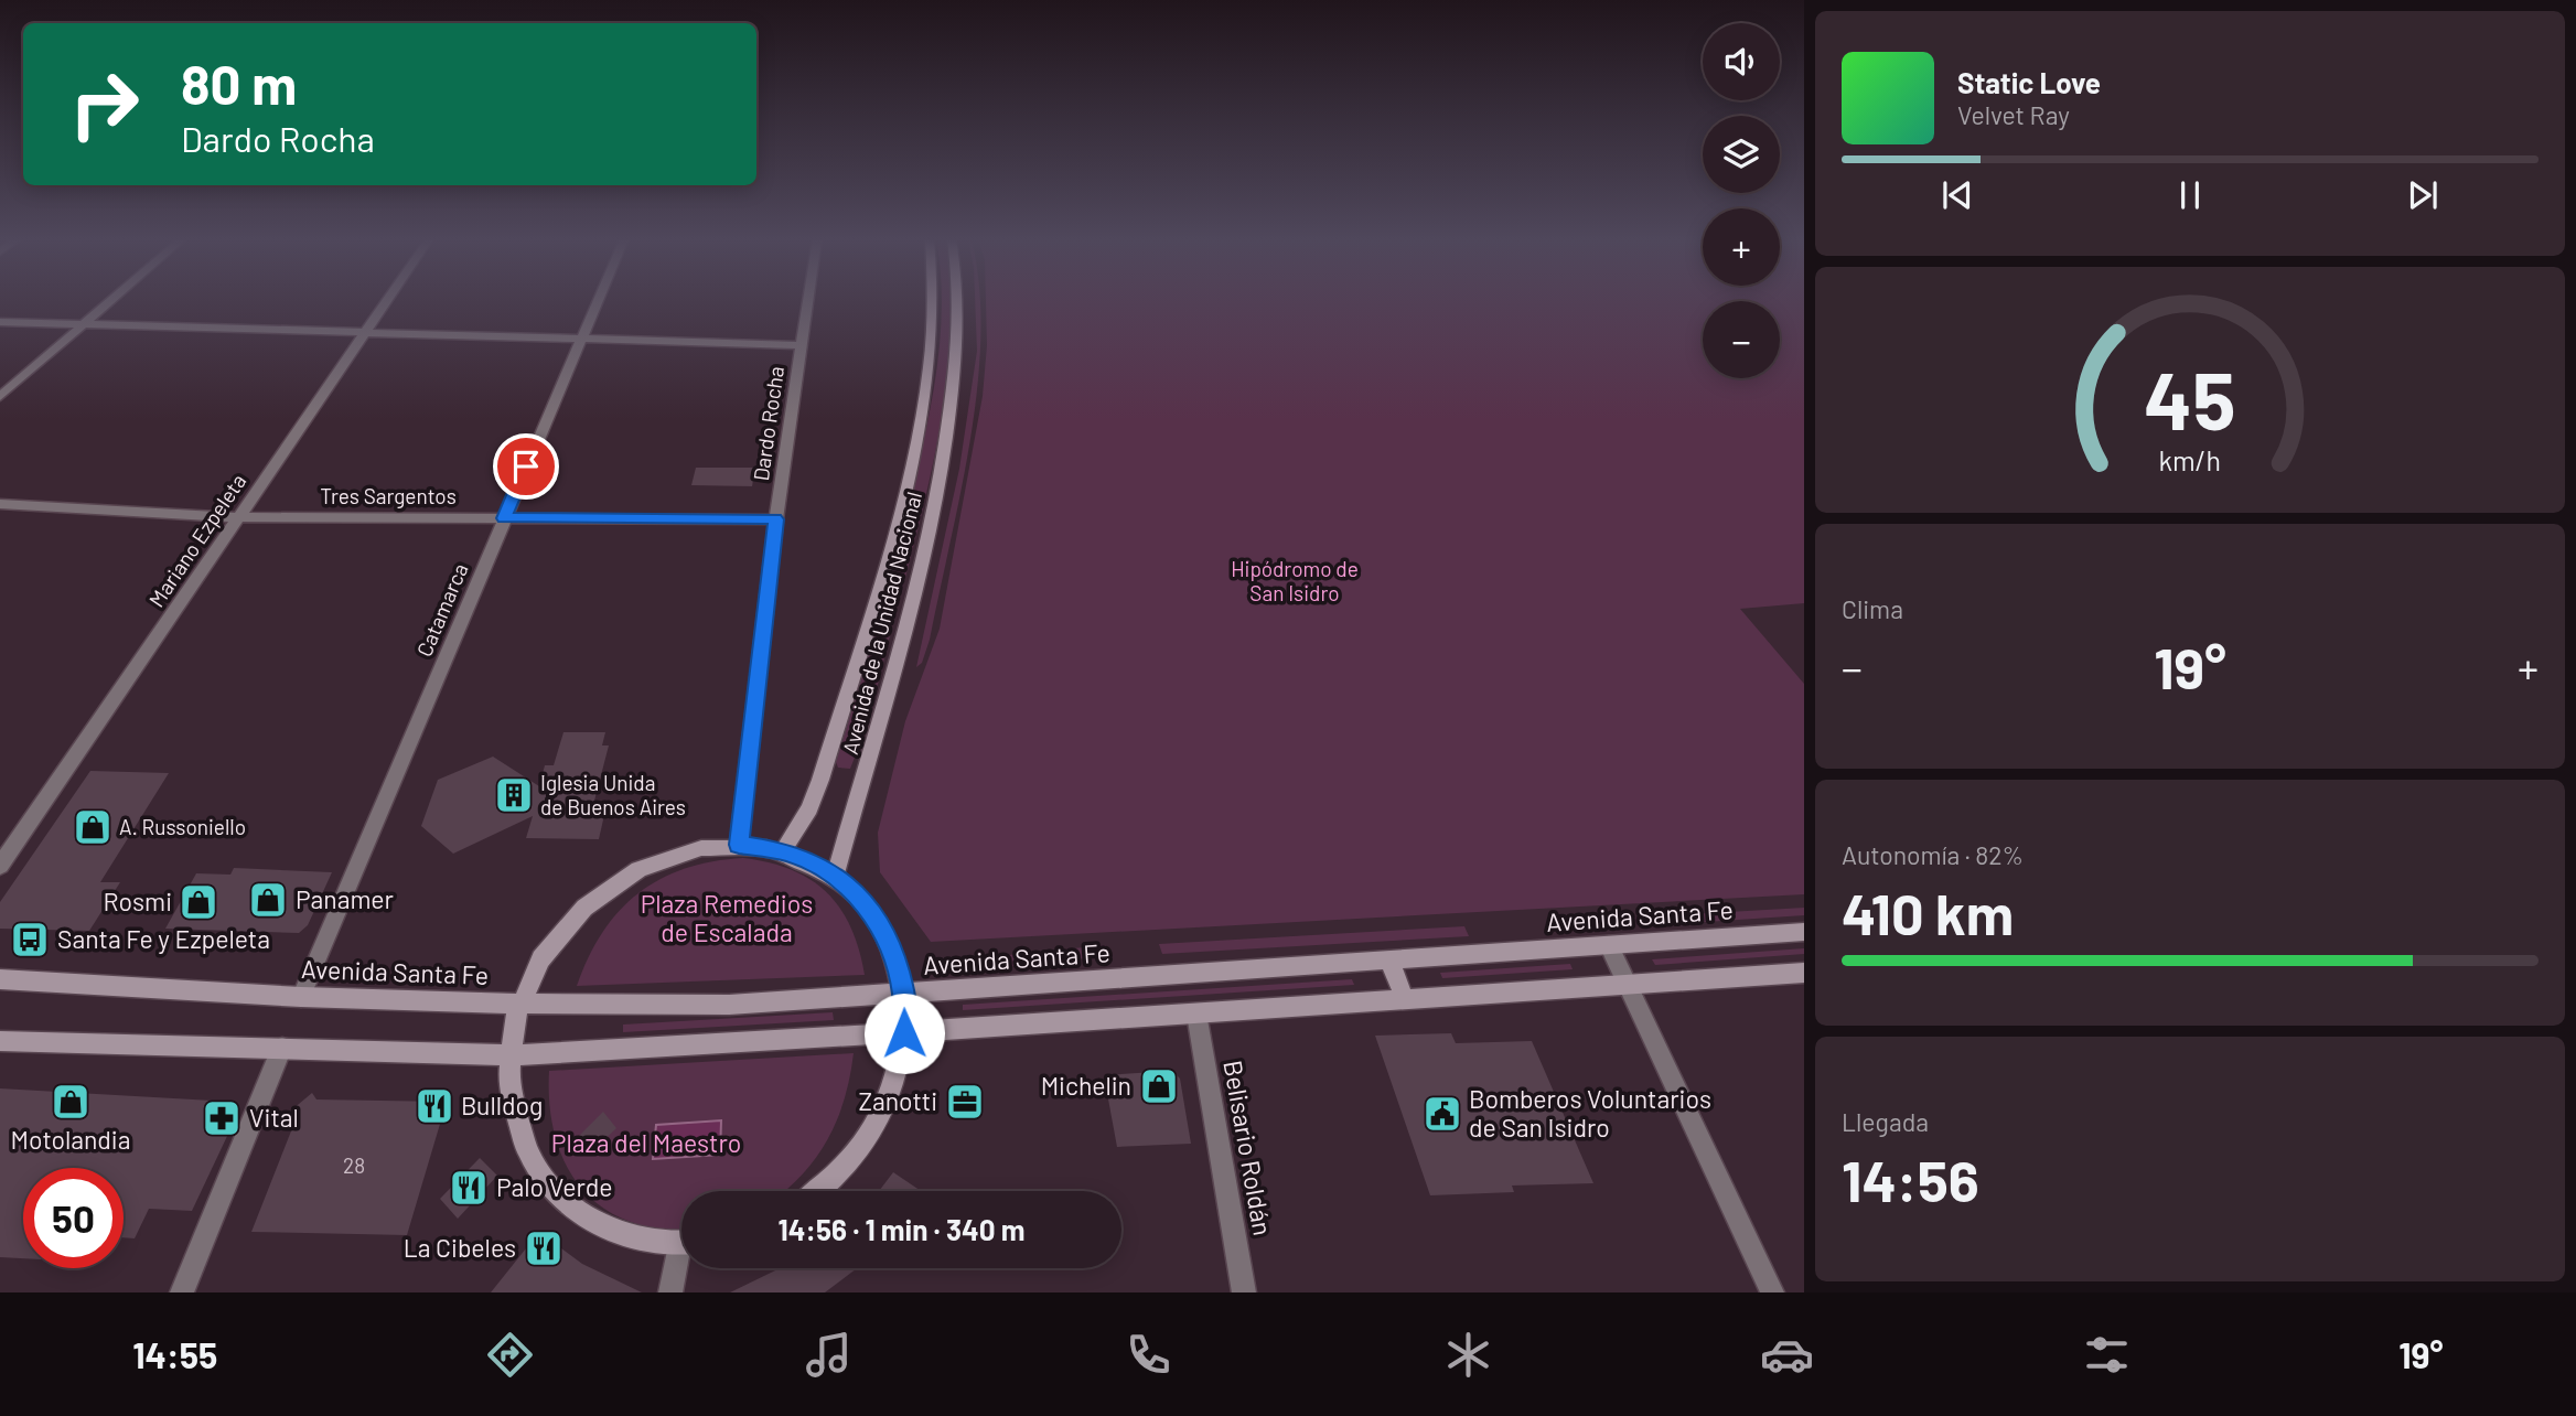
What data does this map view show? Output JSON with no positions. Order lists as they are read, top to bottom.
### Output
{
  "streets": {
    "main road": ["Avenida de la Unidad Nacional", "Avenida Santa Fe"],
    "street": [
      "Dardo Rocha",
      "Tres Sargentos",
      "Mariano Ezpeleta",
      "Catamarca",
      "Belisario Roldán"
    ]
  },
  "crossings": [
    ["Dardo Rocha", "Tres Sargentos"],
    ["Tres Sargentos", "Mariano Ezpeleta"],
    ["Tres Sargentos", "Catamarca"],
    ["Catamarca", "Avenida Santa Fe"]
  ],
  "parks": ["Hipódromo de San Isidro", "Plaza Remedios de Escalada", "Plaza del Maestro"],
  "places": {
    "building": ["Iglesia Unida de Buenos Aires"],
    "shop": [
      "A. Russoniello",
      "Panamer",
      "Rosmi",
      "Michelin",
      "Motolandia"
    ],
    "bus stop": ["Santa Fe y Ezpeleta"],
    "office": ["Zanotti"],
    "restaurant": ["Bulldog", "Palo Verde", "La Cibeles"],
    "public building": ["Bomberos Voluntarios de San Isidro"],
    "pharmacy": ["Vital"]
  },
  "house_numbers": ["28"],
  "page": {
    "map_buttons": ["+", "−"],
    "turn": ["80 m", "Dardo Rocha"],
    "song": ["Static Love", "Velvet Ray"],
    "tile": [
      "Clima",
      ["Autonomía · 82%", "410 km"],
      ["Llegada", "14:56"]
    ],
    "heat": ["−", "19°", "+"],
    "limit": "50",
    "trip": "14:56 · 1 min · 340 m",
    "tabs": ["14:55", "19°"],
    "gauge": ["45", "km/h"]
  }
}
